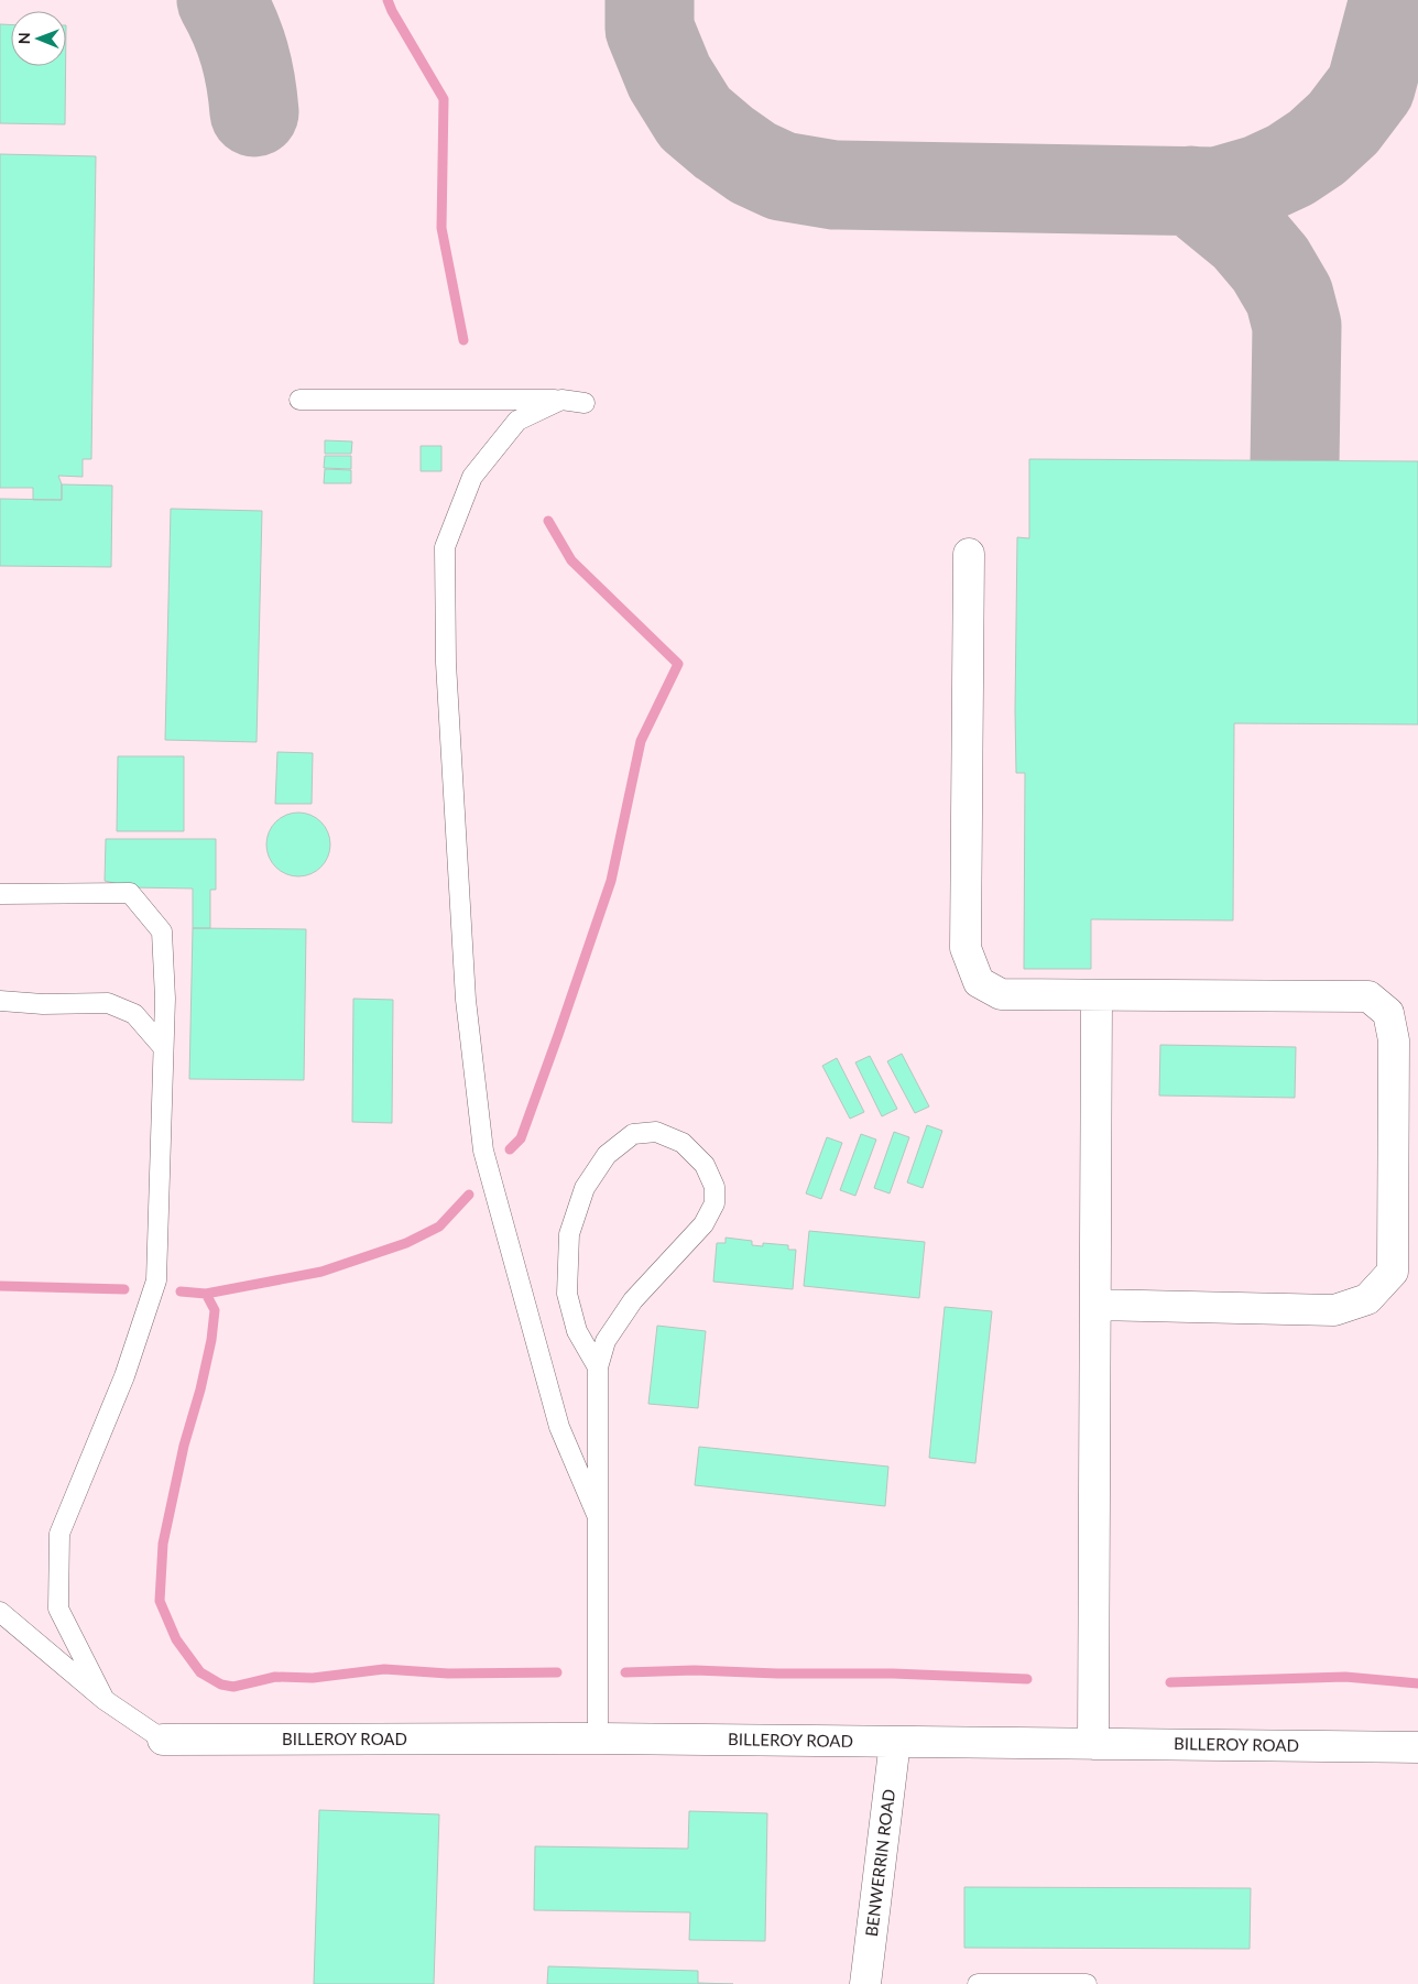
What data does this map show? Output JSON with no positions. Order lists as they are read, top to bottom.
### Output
{
  "streets": {
    "street": ["BILLEROY ROAD", "BENWERRIN ROAD"]
  },
  "crossings": [
    ["BILLEROY ROAD", "BENWERRIN ROAD"]
  ],
  "north": "left"
}
